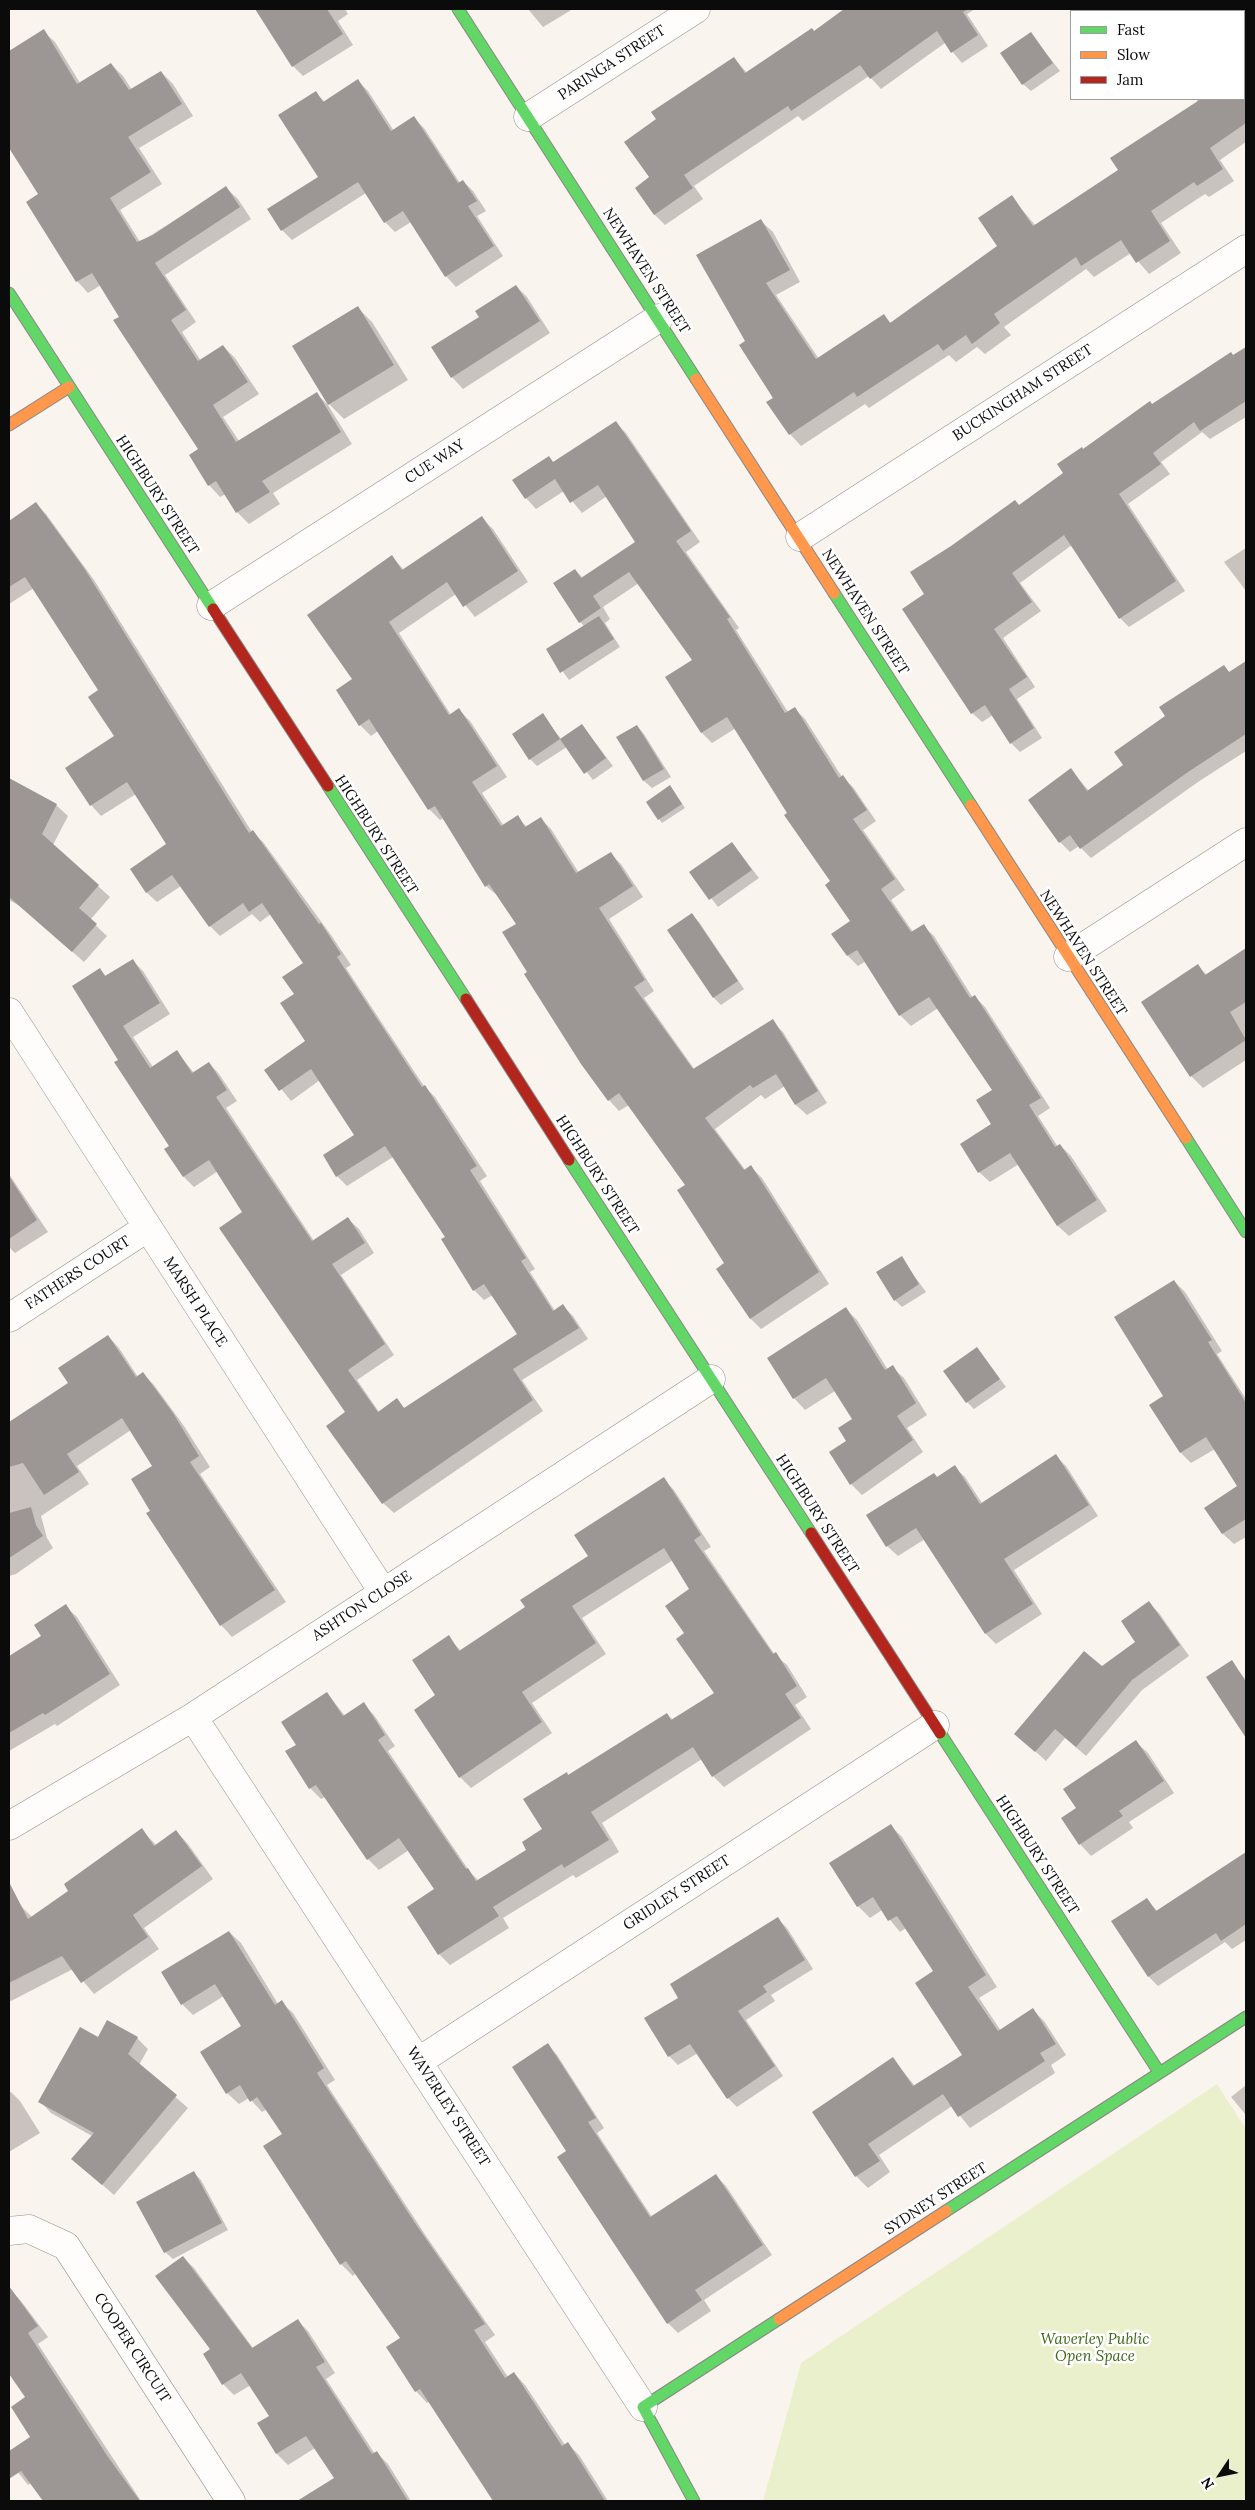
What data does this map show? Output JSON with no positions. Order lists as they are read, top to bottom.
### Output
{
  "streets": {
    "street": [
      "PARINGA STREET",
      "NEWHAVEN STREET",
      "BUCKINGHAM STREET",
      "CUE WAY",
      "HIGHBURY STREET",
      "FATHERS COURT",
      "MARSH PLACE",
      "ASHTON CLOSE",
      "GRIDLEY STREET",
      "WAVERLEY STREET",
      "SYDNEY STREET",
      "COOPER CIRCUIT"
    ]
  },
  "crossings": [
    ["PARINGA STREET", "NEWHAVEN STREET"],
    ["NEWHAVEN STREET", "BUCKINGHAM STREET"],
    ["NEWHAVEN STREET", "CUE WAY"],
    ["CUE WAY", "HIGHBURY STREET"],
    ["HIGHBURY STREET", "ASHTON CLOSE"],
    ["HIGHBURY STREET", "GRIDLEY STREET"],
    ["HIGHBURY STREET", "SYDNEY STREET"],
    ["FATHERS COURT", "MARSH PLACE"],
    ["MARSH PLACE", "ASHTON CLOSE"],
    ["ASHTON CLOSE", "WAVERLEY STREET"],
    ["GRIDLEY STREET", "WAVERLEY STREET"],
    ["WAVERLEY STREET", "SYDNEY STREET"]
  ],
  "parks": ["Waverley Public Open Space"],
  "legend": ["Fast", "Slow", "Jam"],
  "north": "bottom left"
}
